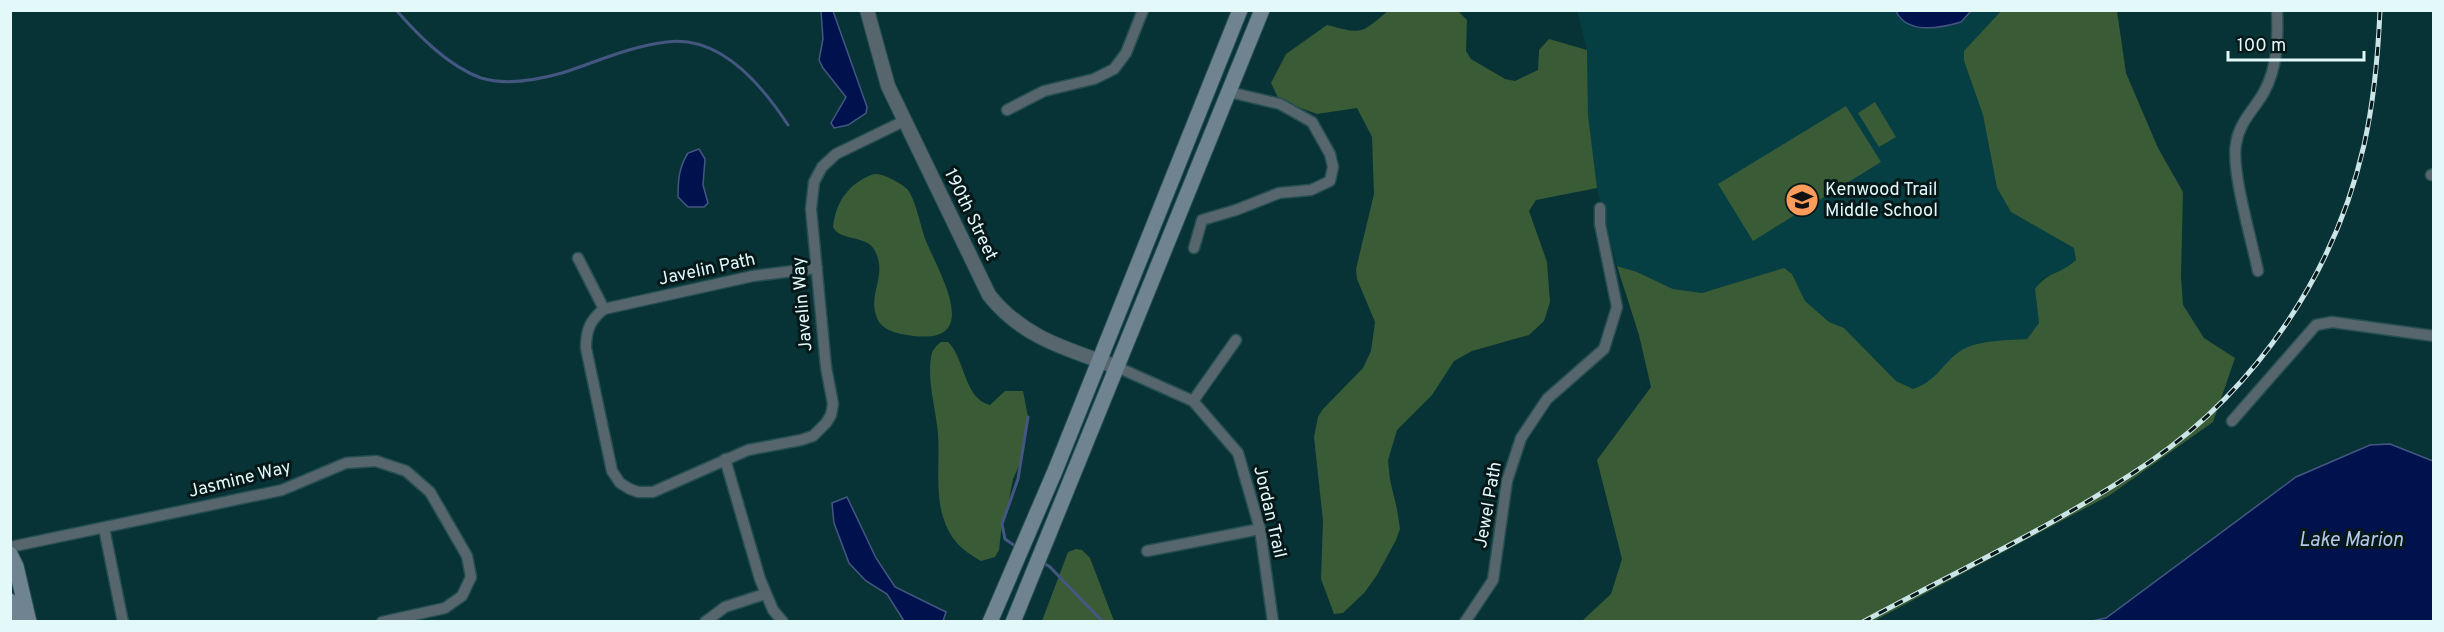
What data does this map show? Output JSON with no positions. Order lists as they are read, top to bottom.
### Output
{
  "streets": {
    "street": [
      "190th Street",
      "Javelin Path",
      "Javelin Way",
      "Jasmine Way",
      "Jewel Path",
      "Jordan Trail"
    ]
  },
  "crossings": [
    ["190th Street", "Javelin Way"],
    ["190th Street", "Jordan Trail"],
    ["Javelin Path", "Javelin Way"]
  ],
  "water": ["Lake Marion"],
  "places": {
    "school or university": ["Kenwood Trail Middle School"]
  },
  "scale_bar": "100 m"
}
